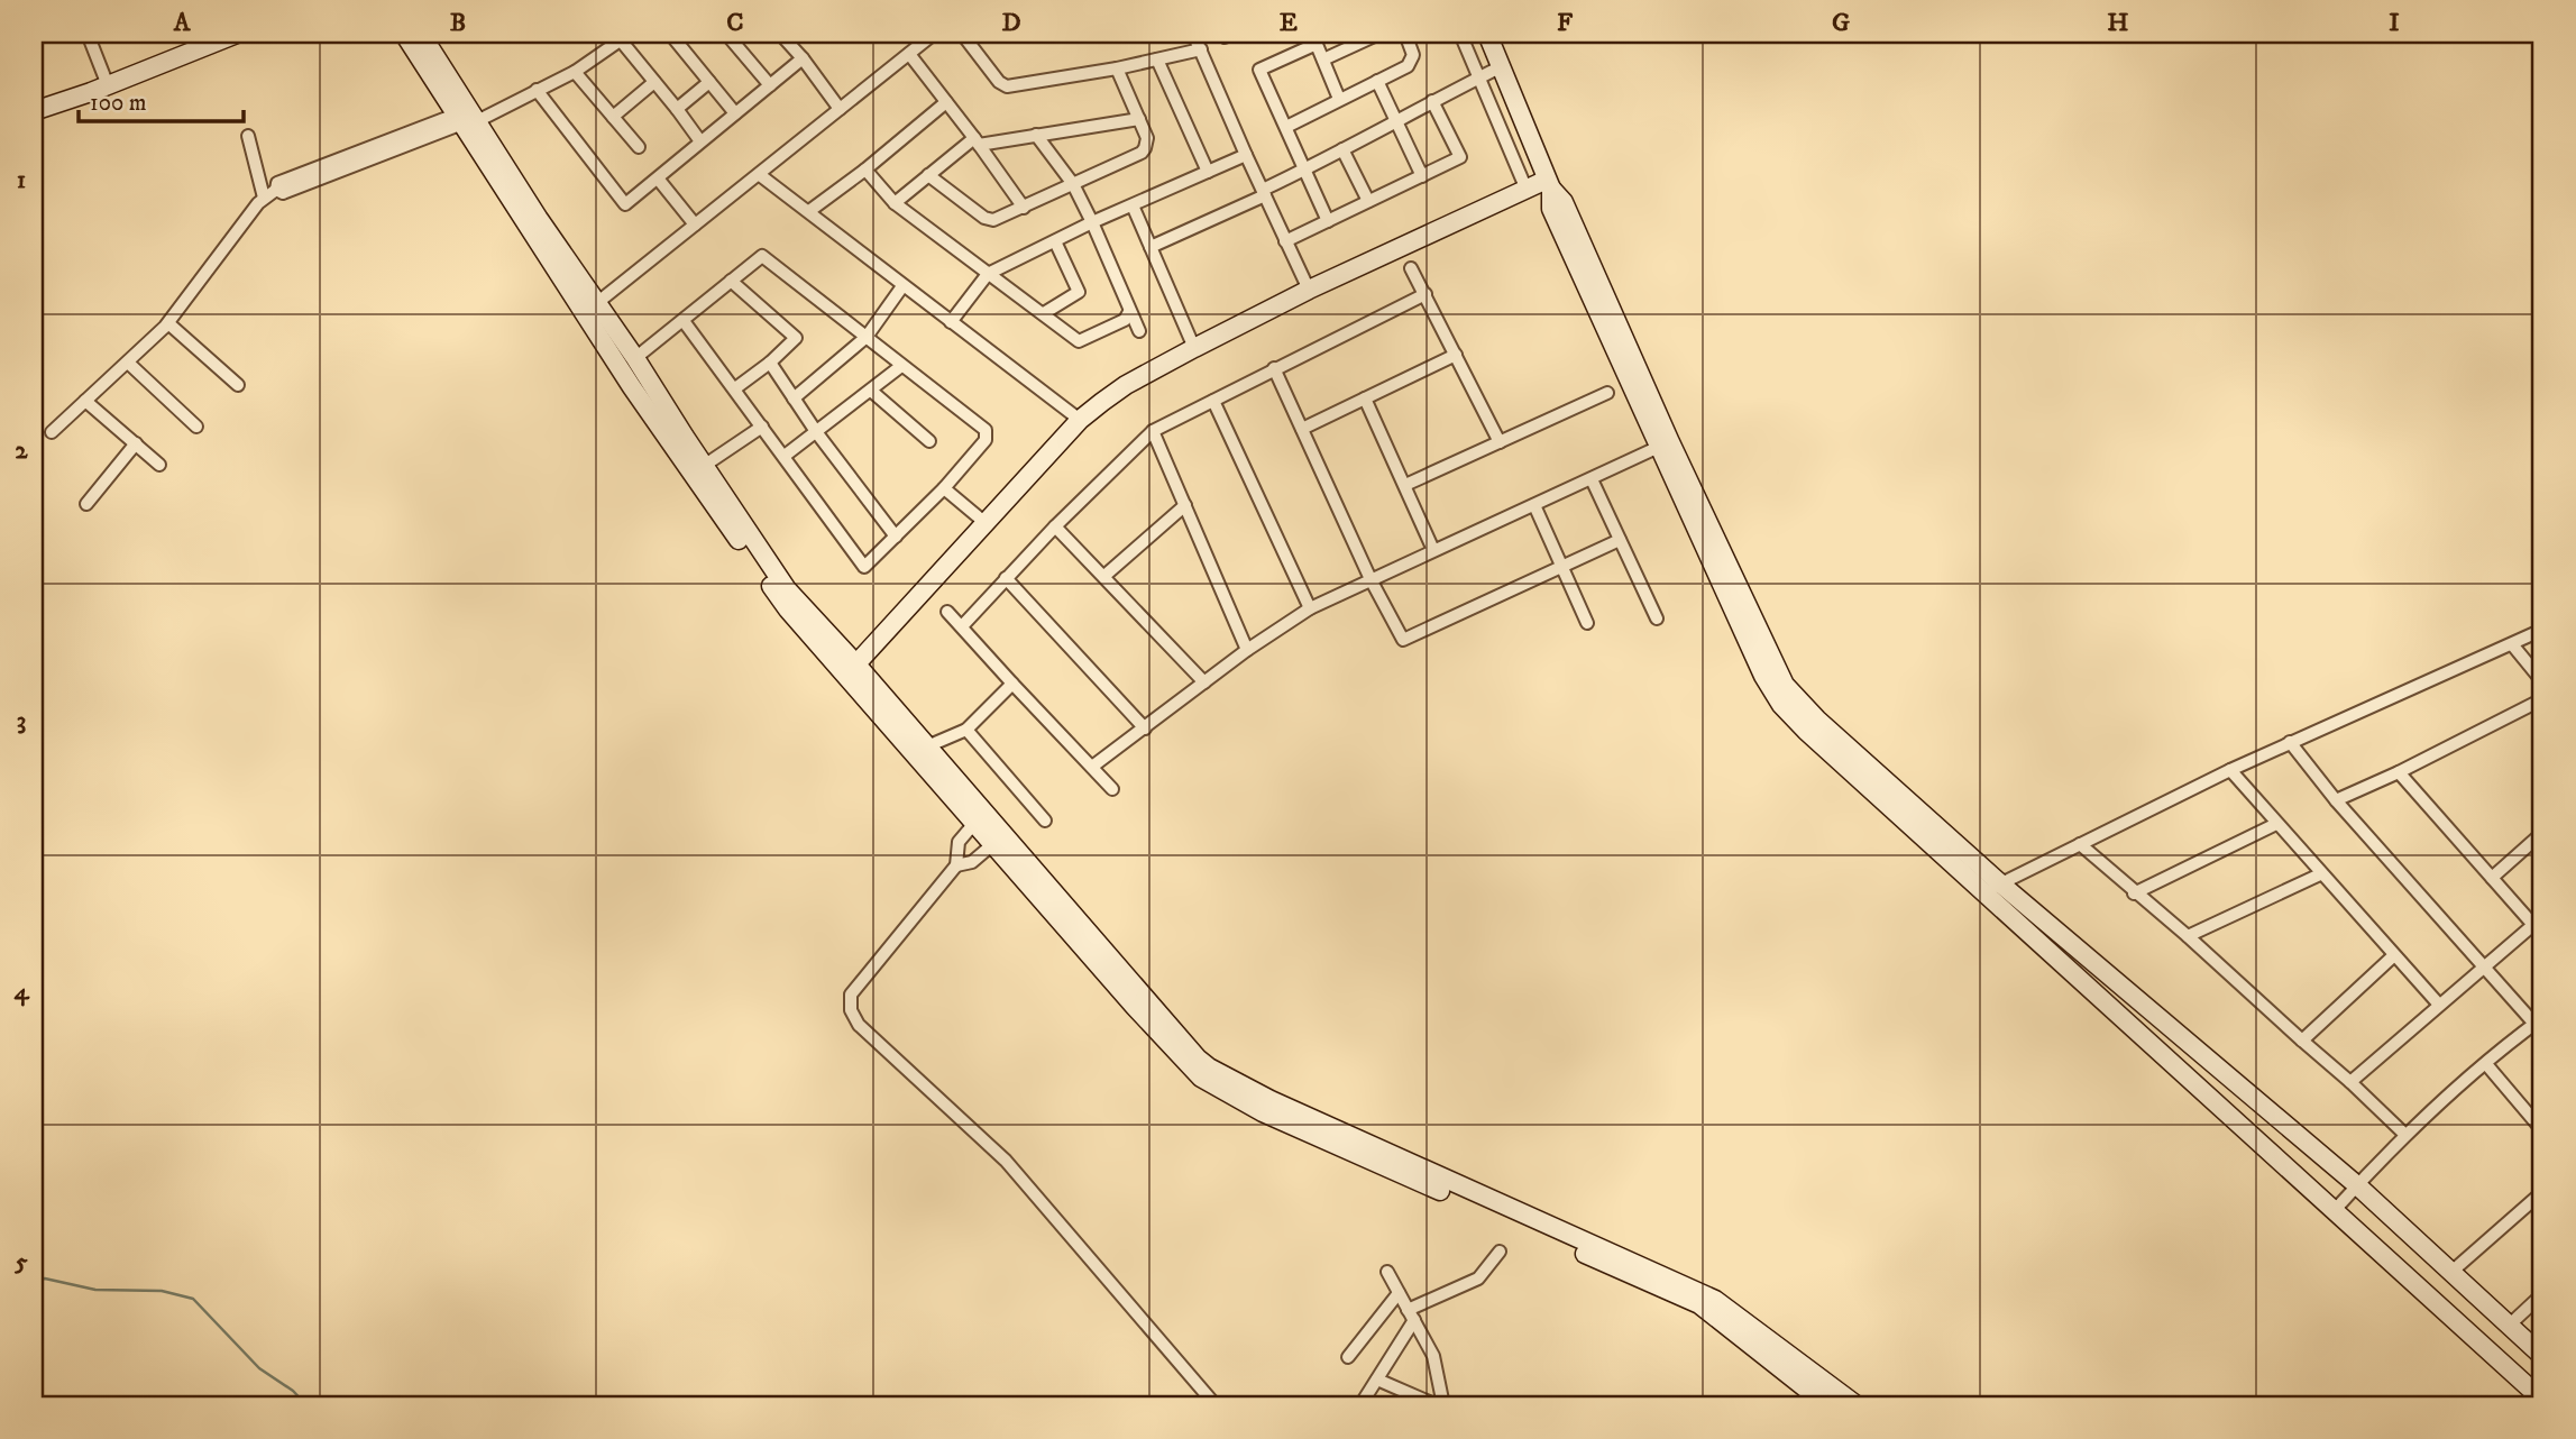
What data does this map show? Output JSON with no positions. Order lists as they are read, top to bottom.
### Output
{
  "scale_bar": "100 m",
  "grid": {
    "columns": [
      "A",
      "B",
      "C",
      "D",
      "E",
      "F",
      "G",
      "H",
      "I"
    ],
    "rows": [
      "1",
      "2",
      "3",
      "4",
      "5"
    ]
  }
}
